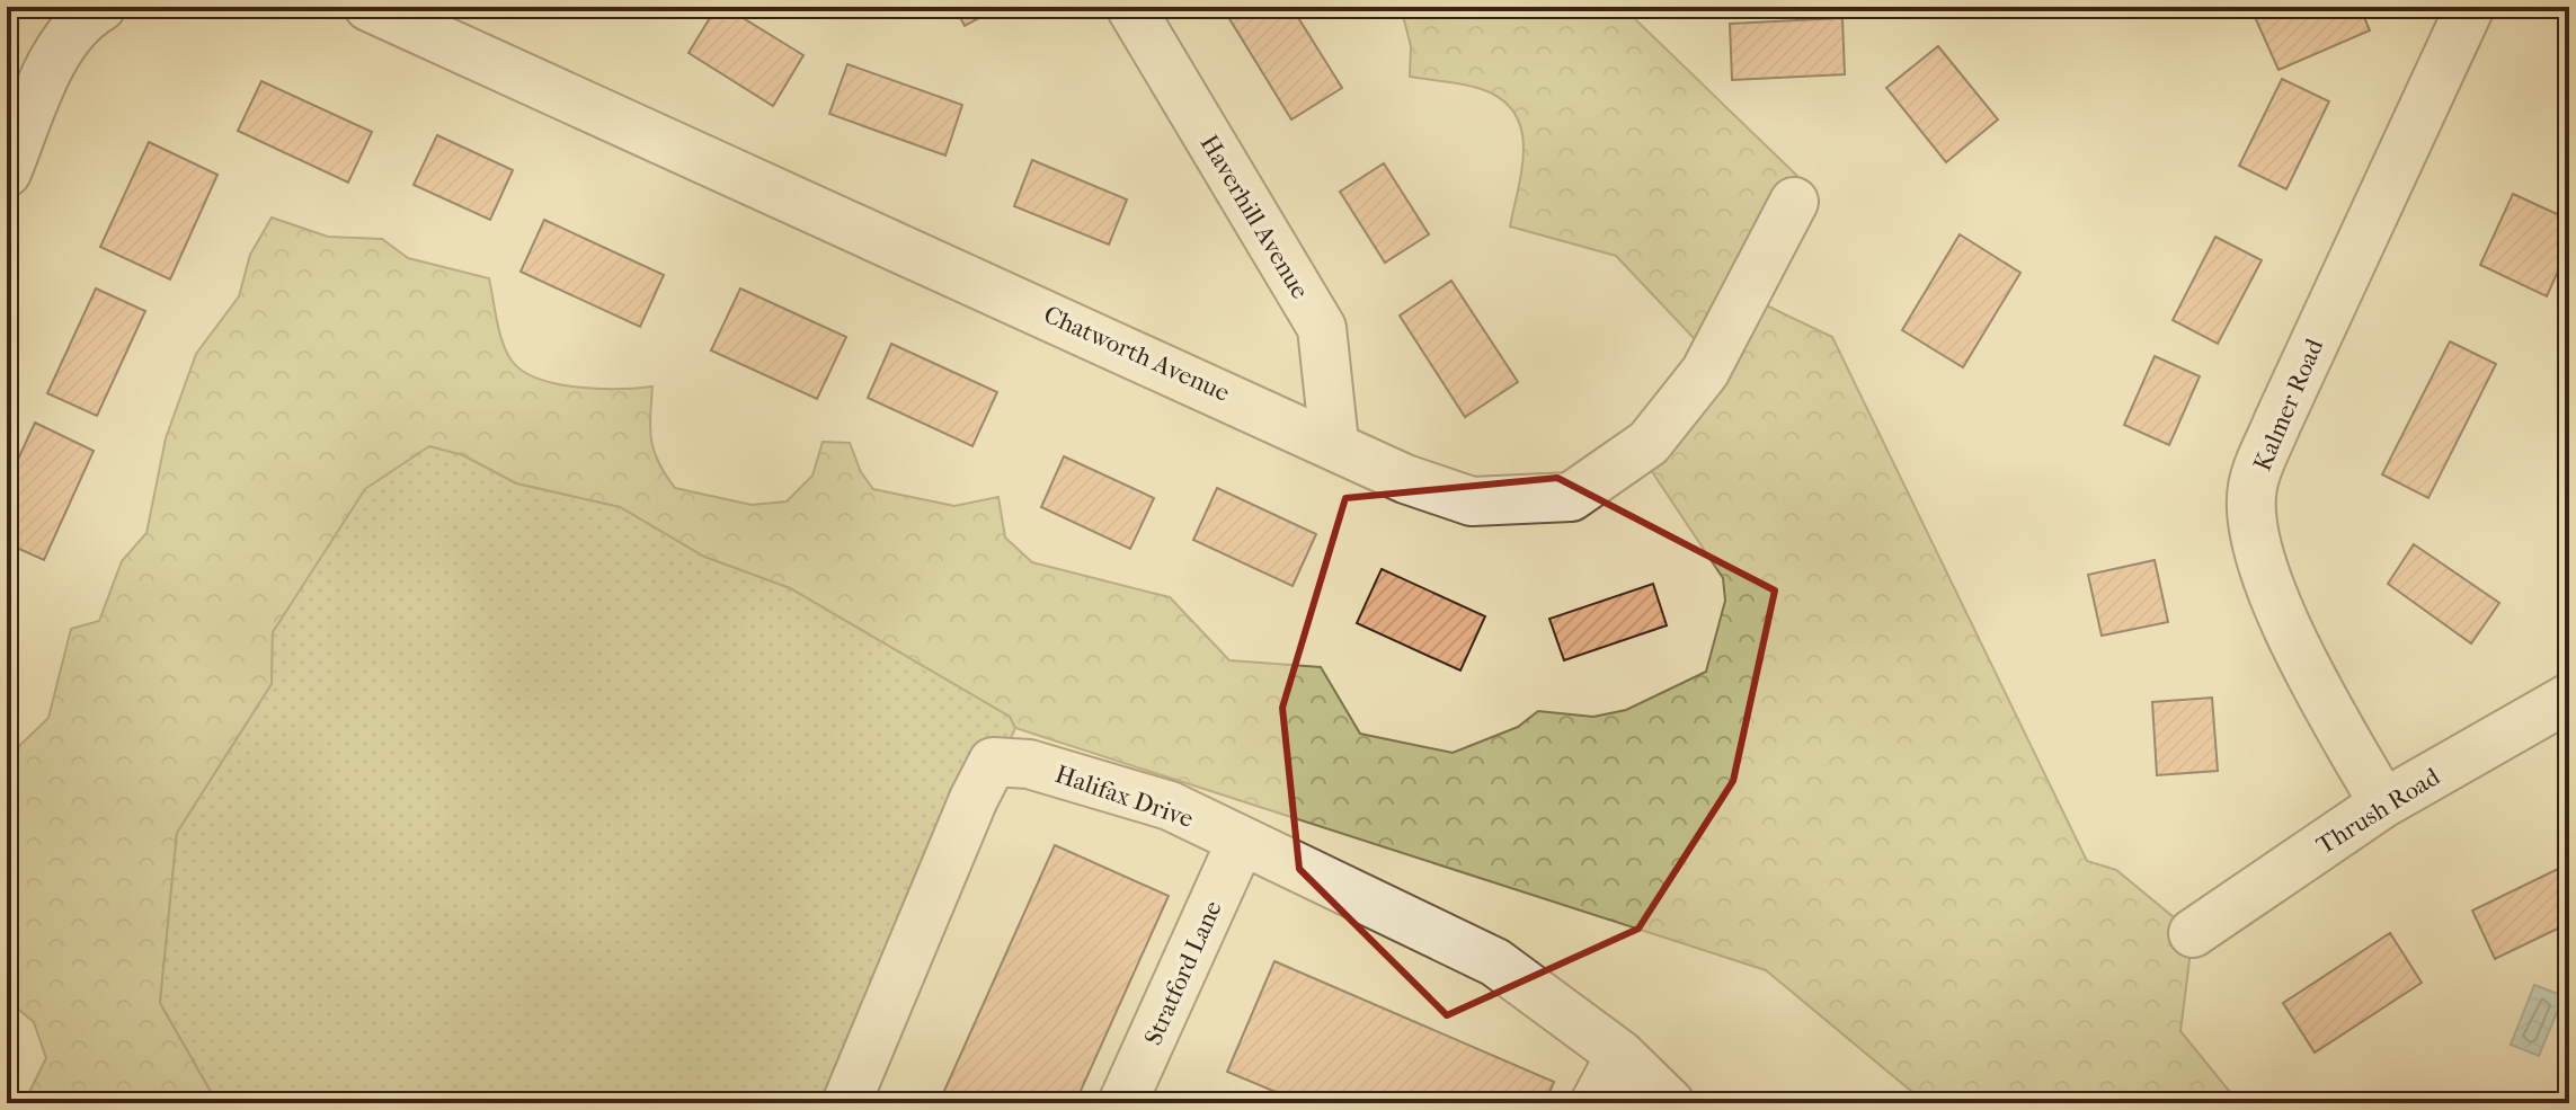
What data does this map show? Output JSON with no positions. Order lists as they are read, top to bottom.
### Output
{
  "streets": {
    "street": [
      "Haverhill Avenue",
      "Chatworth Avenue",
      "Kalmer Road",
      "Halifax Drive",
      "Thrush Road",
      "Stratford Lane"
    ]
  },
  "crossings": [
    ["Haverhill Avenue", "Chatworth Avenue"],
    ["Kalmer Road", "Thrush Road"],
    ["Halifax Drive", "Stratford Lane"]
  ]
}
